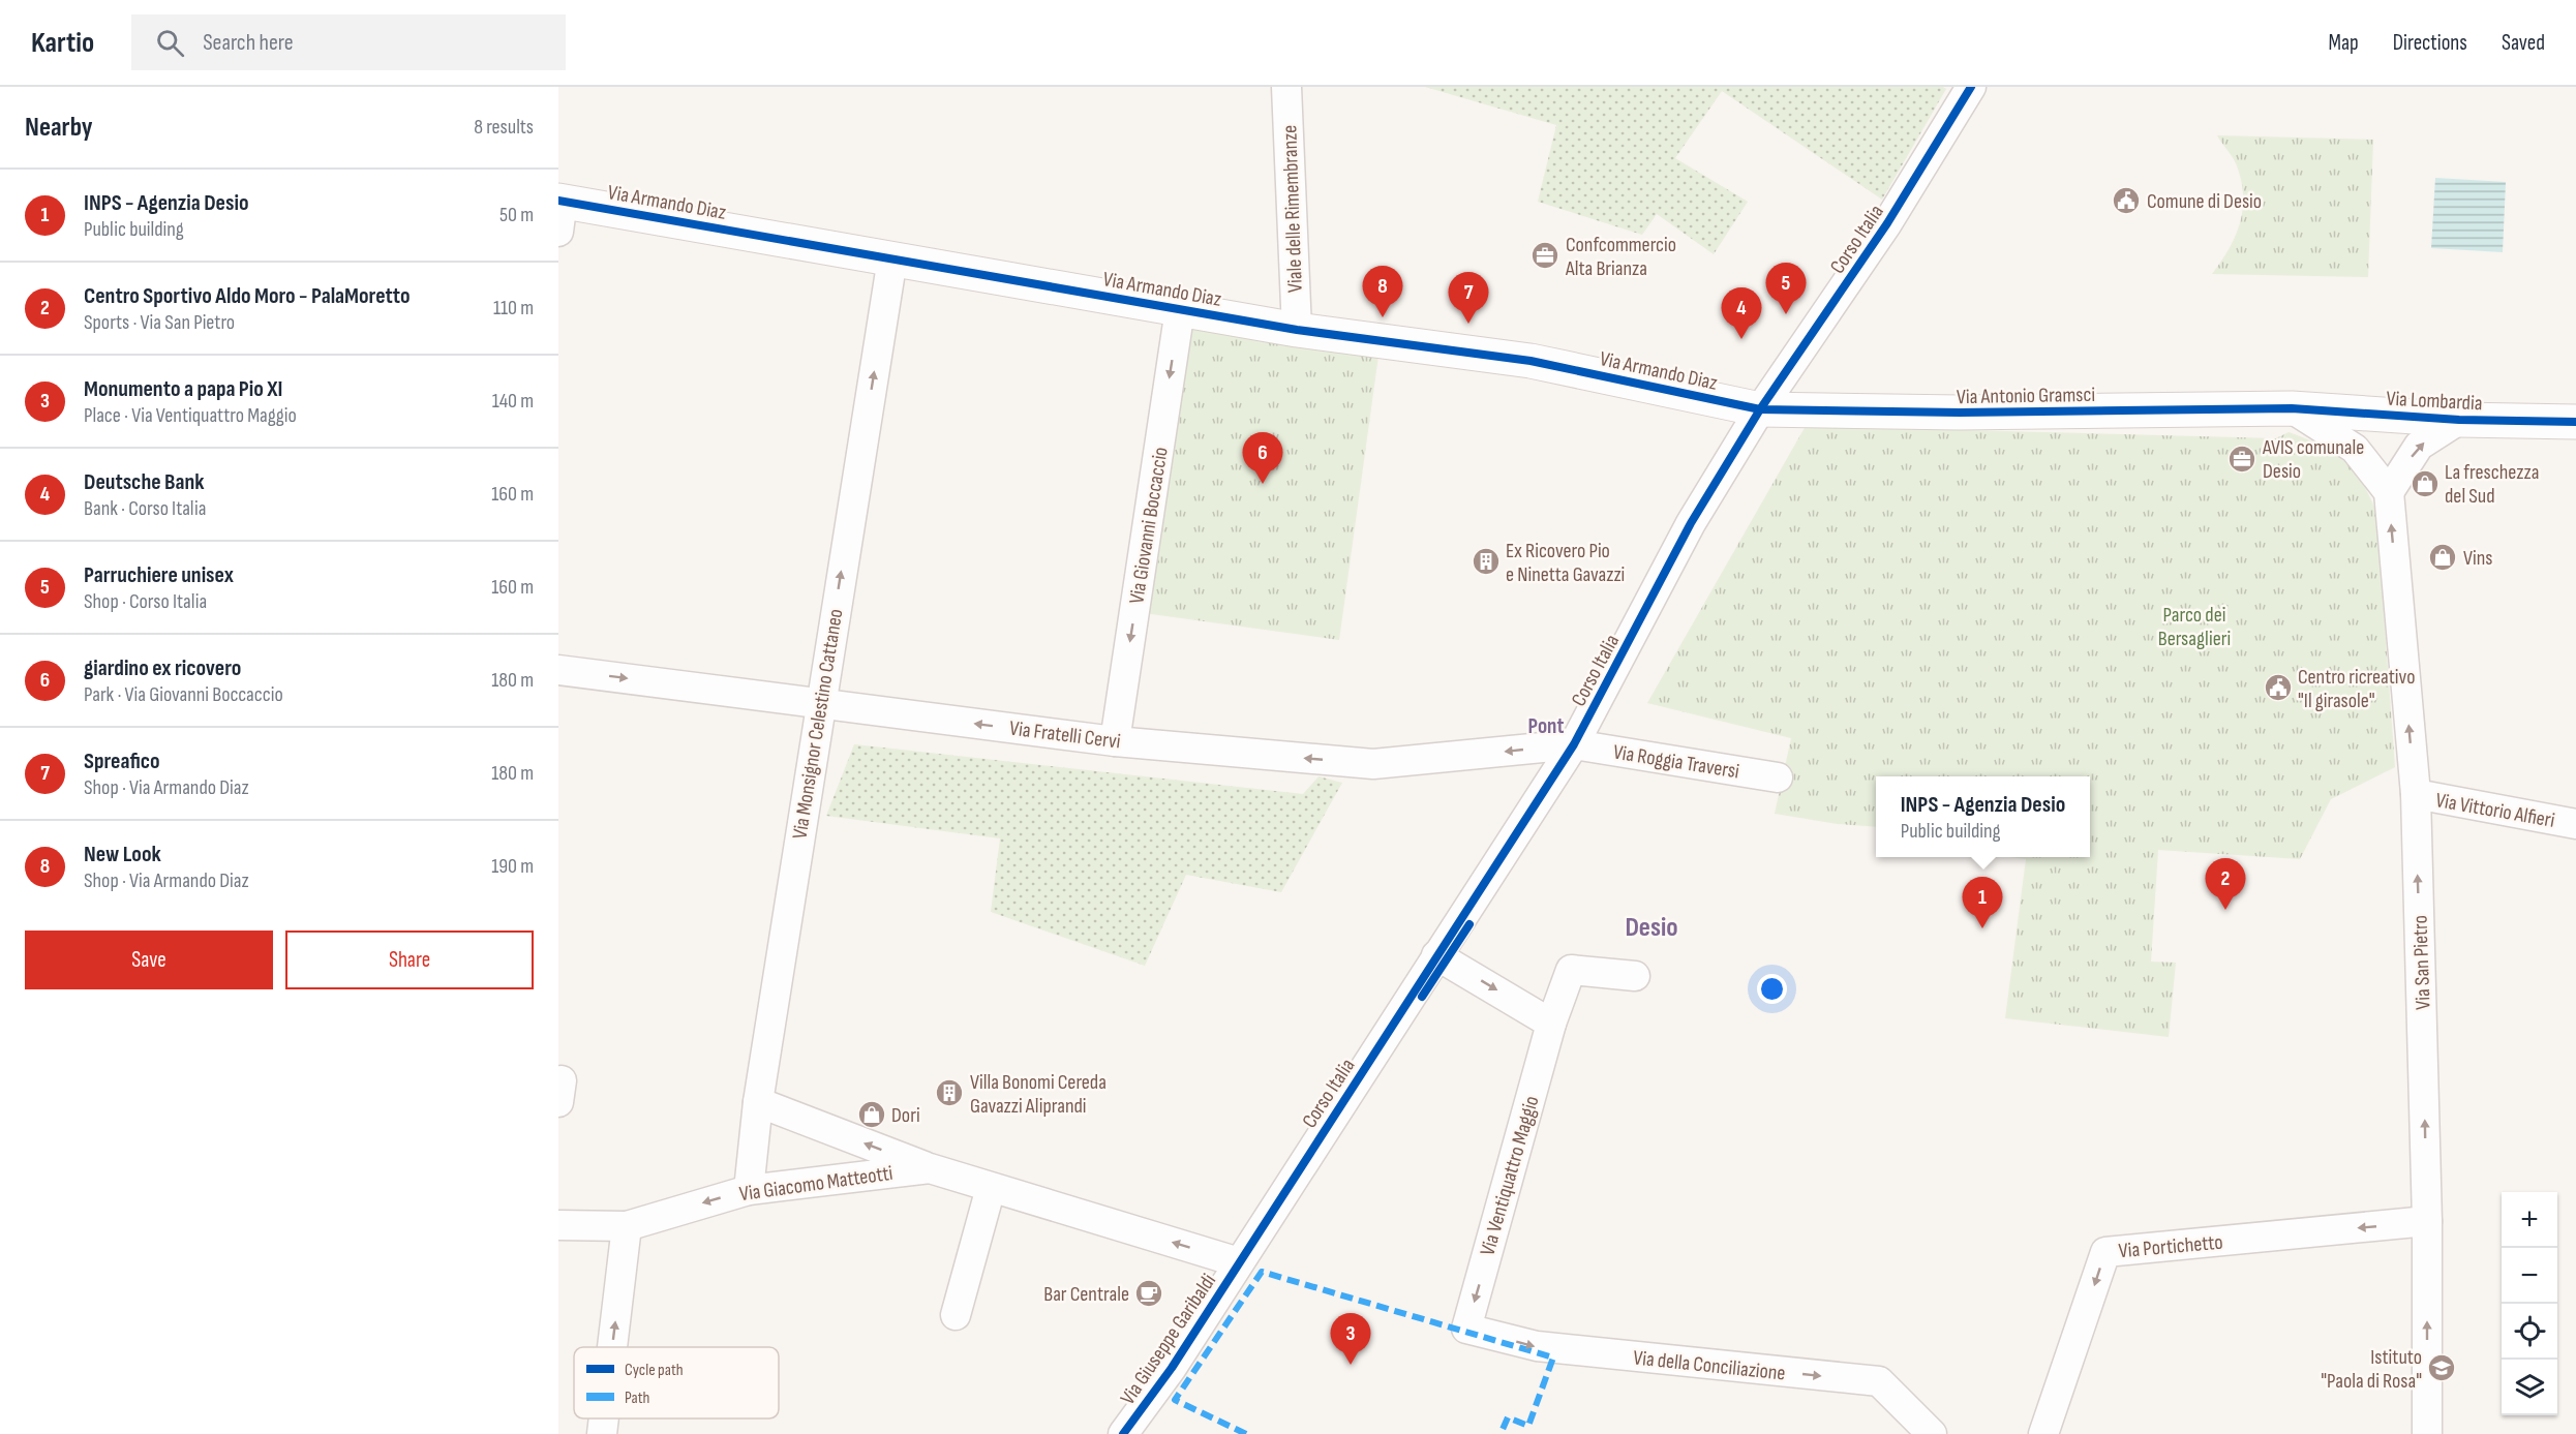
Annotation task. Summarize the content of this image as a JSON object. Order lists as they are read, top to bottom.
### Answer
{
  "streets": {
    "street": [
      "Via Armando Diaz",
      "Viale delle Rimembranze",
      "Corso Italia",
      "Via Antonio Gramsci",
      "Via Lombardia",
      "Via Giovanni Boccaccio",
      "Via Monsignor Celestino Cattaneo",
      "Via Fratelli Cervi",
      "Via Roggia Traversi",
      "Via Vittorio Alfieri",
      "Via San Pietro",
      "Via Ventiquattro Maggio",
      "Via Giacomo Matteotti",
      "Via Portichetto",
      "Via Giuseppe Garibaldi",
      "Via della Conciliazione"
    ]
  },
  "crossings": [
    ["Via Armando Diaz", "Viale delle Rimembranze"],
    ["Via Armando Diaz", "Corso Italia"],
    ["Via Armando Diaz", "Via Antonio Gramsci"],
    ["Via Armando Diaz", "Via Giovanni Boccaccio"],
    ["Via Armando Diaz", "Via Monsignor Celestino Cattaneo"],
    ["Corso Italia", "Via Antonio Gramsci"],
    ["Corso Italia", "Via Fratelli Cervi"],
    ["Corso Italia", "Via Roggia Traversi"],
    ["Corso Italia", "Via Giacomo Matteotti"],
    ["Corso Italia", "Via Giuseppe Garibaldi"],
    ["Via Antonio Gramsci", "Via Lombardia"],
    ["Via Giovanni Boccaccio", "Via Fratelli Cervi"],
    ["Via Monsignor Celestino Cattaneo", "Via Fratelli Cervi"],
    ["Via Monsignor Celestino Cattaneo", "Via Giacomo Matteotti"],
    ["Via Fratelli Cervi", "Via Roggia Traversi"],
    ["Via Vittorio Alfieri", "Via San Pietro"],
    ["Via San Pietro", "Via Portichetto"],
    ["Via Ventiquattro Maggio", "Via della Conciliazione"],
    ["Via Giacomo Matteotti", "Via Giuseppe Garibaldi"]
  ],
  "one_way": [
    "Via Giovanni Boccaccio",
    "Via Monsignor Celestino Cattaneo",
    "Via San Pietro",
    "Via Ventiquattro Maggio",
    "Via Portichetto",
    "Via della Conciliazione"
  ],
  "districts": ["Pont", "Desio"],
  "parks": ["Parco dei Bersaglieri"],
  "places": {
    "public building": ["Comune di Desio", "Centro ricreativo \"Il girasole\""],
    "office": ["Confcommercio Alta Brianza", "AVIS comunale Desio"],
    "shop": ["La freschezza del Sud", "Vins", "Dori"],
    "building": ["Ex Ricovero Pio e Ninetta Gavazzi", "Villa Bonomi Cereda Gavazzi Aliprandi"],
    "cafe": ["Bar Centrale"],
    "school or university": ["Istituto \"Paola di Rosa\""]
  },
  "legend": ["Cycle path", "Path"],
  "page": {
    "header": "Kartio",
    "search": "Search here",
    "nav": ["Map", "Directions", "Saved"],
    "heading": ["Nearby", "8 results"],
    "list": [
      {
        "mark": "1",
        "name": "INPS - Agenzia Desio",
        "note": "Public building",
        "value": "50 m"
      },
      {
        "mark": "2",
        "name": "Centro Sportivo Aldo Moro - PalaMoretto",
        "note": "Sports · Via San Pietro",
        "value": "110 m"
      },
      {
        "mark": "3",
        "name": "Monumento a papa Pio XI",
        "note": "Place · Via Ventiquattro Maggio",
        "value": "140 m"
      },
      {
        "mark": "4",
        "name": "Deutsche Bank",
        "note": "Bank · Corso Italia",
        "value": "160 m"
      },
      {
        "mark": "5",
        "name": "Parruchiere unisex",
        "note": "Shop · Corso Italia",
        "value": "160 m"
      },
      {
        "mark": "6",
        "name": "giardino ex ricovero",
        "note": "Park · Via Giovanni Boccaccio",
        "value": "180 m"
      },
      {
        "mark": "7",
        "name": "Spreafico",
        "note": "Shop · Via Armando Diaz",
        "value": "180 m"
      },
      {
        "mark": "8",
        "name": "New Look",
        "note": "Shop · Via Armando Diaz",
        "value": "190 m"
      }
    ],
    "pins": [
      "5",
      "8",
      "7",
      "4",
      "6",
      "2",
      "1",
      "3"
    ],
    "popup": ["INPS - Agenzia Desio", "Public building"],
    "buttons": ["Save", "Share"],
    "map_buttons": ["+", "−"]
  }
}
